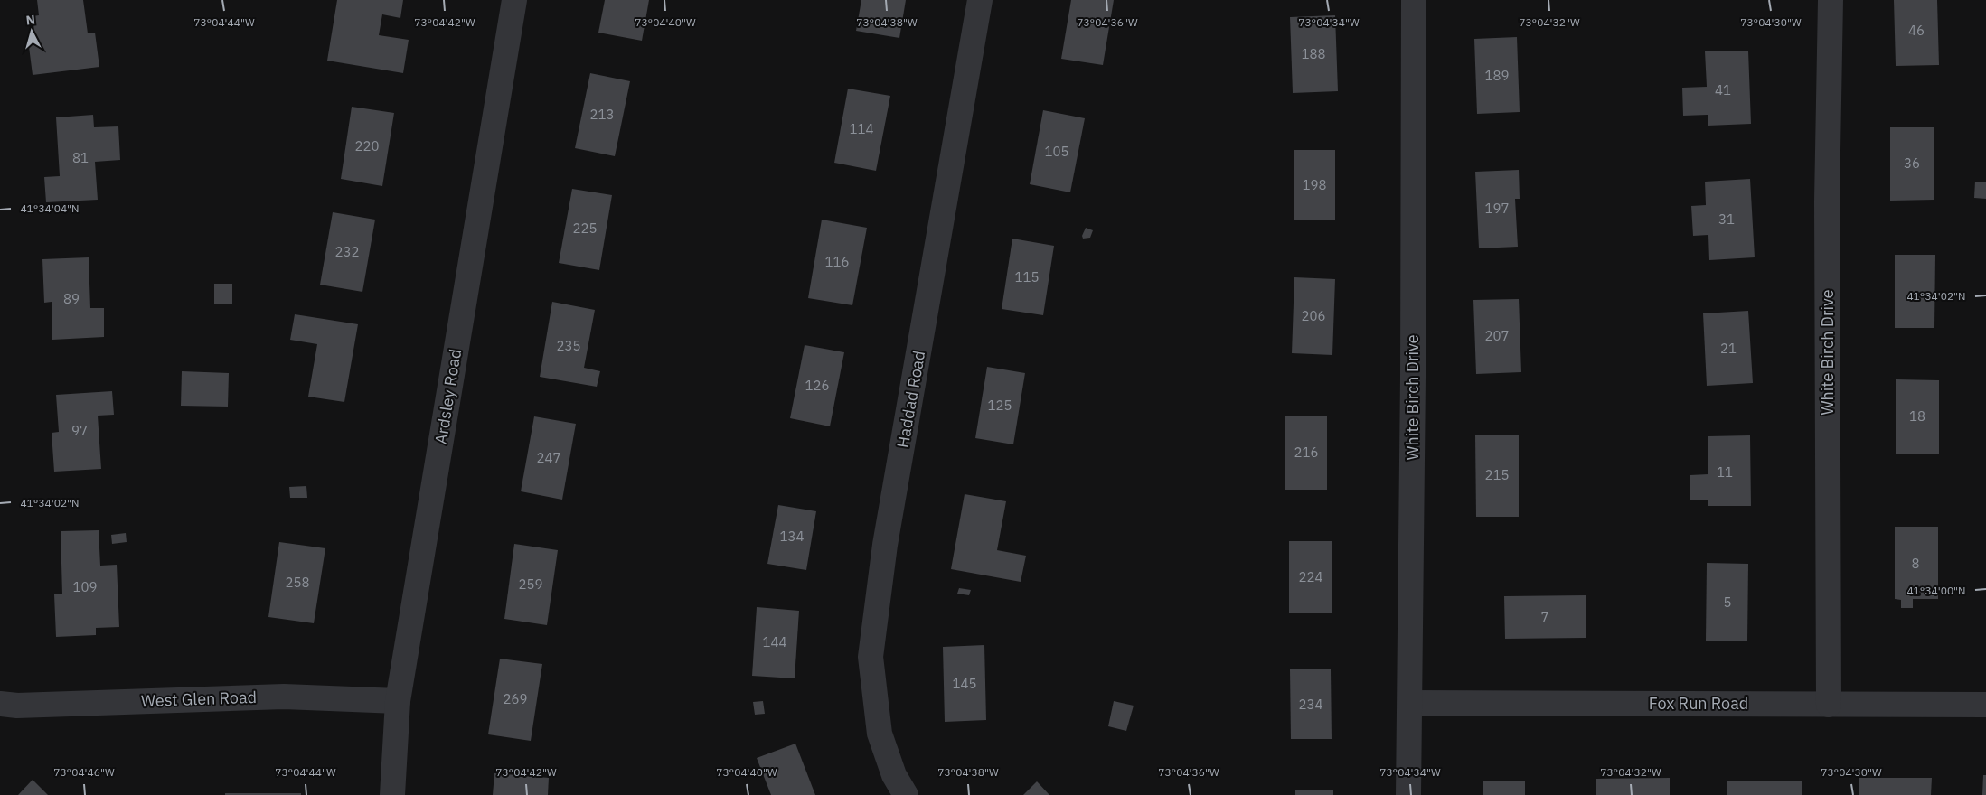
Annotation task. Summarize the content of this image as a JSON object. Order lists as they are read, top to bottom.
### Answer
{
  "streets": {
    "street": [
      "White Birch Drive",
      "Ardsley Road",
      "Haddad Road",
      "West Glen Road",
      "Fox Run Road"
    ]
  },
  "crossings": [
    ["White Birch Drive", "Fox Run Road"],
    ["Ardsley Road", "West Glen Road"]
  ],
  "house_numbers": [
    "46",
    "188",
    "189",
    "41",
    "213",
    "114",
    "220",
    "105",
    "81",
    "36",
    "198",
    "197",
    "31",
    "225",
    "232",
    "116",
    "115",
    "89",
    "206",
    "207",
    "235",
    "21",
    "126",
    "125",
    "18",
    "97",
    "216",
    "247",
    "11",
    "215",
    "134",
    "8",
    "224",
    "258",
    "259",
    "109",
    "5",
    "7",
    "144",
    "145",
    "269",
    "234"
  ],
  "north": "top",
  "coordinates": [
    "73°04'44\"W",
    "73°04'42\"W",
    "73°04'40\"W",
    "73°04'38\"W",
    "73°04'36\"W",
    "73°04'34\"W",
    "73°04'32\"W",
    "73°04'30\"W",
    "41°34'04\"N",
    "41°34'02\"N",
    "41°34'00\"N",
    "73°04'46\"W"
  ]
}
